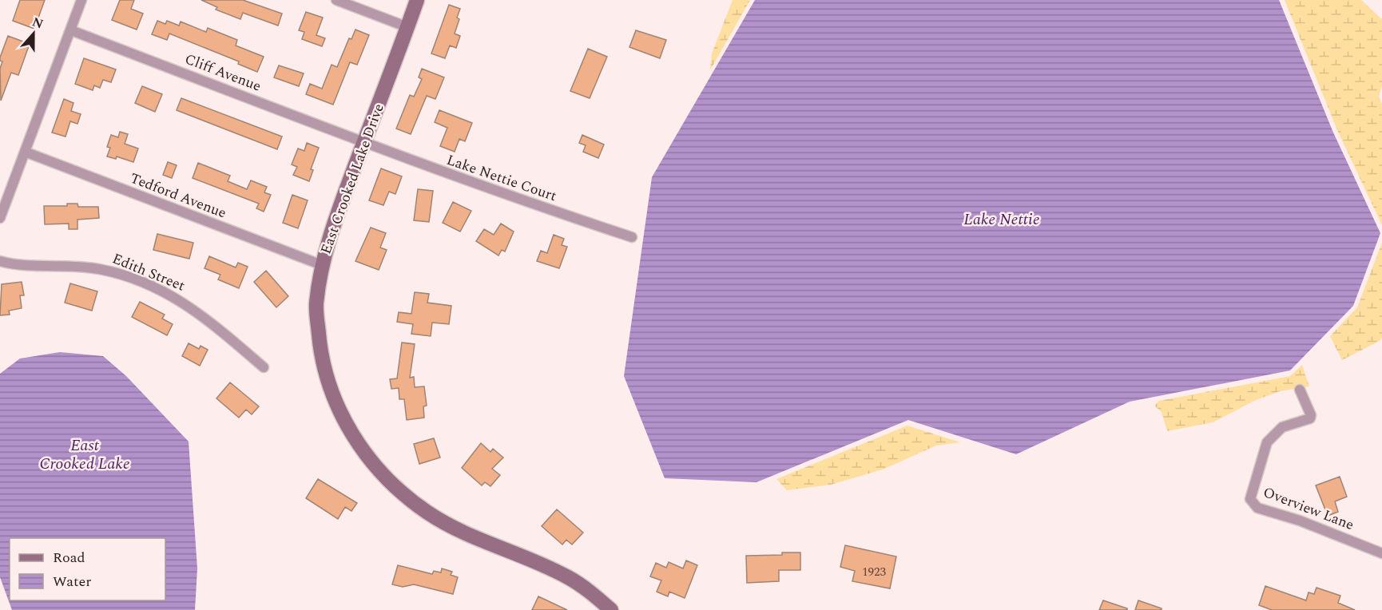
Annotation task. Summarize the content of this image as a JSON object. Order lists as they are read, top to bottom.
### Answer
{
  "streets": {
    "street": [
      "Cliff Avenue",
      "Lake Nettie Court",
      "East Crooked Lake Drive",
      "Tedford Avenue",
      "Edith Street",
      "Overview Lane"
    ]
  },
  "crossings": [
    ["Cliff Avenue", "Lake Nettie Court"],
    ["Cliff Avenue", "East Crooked Lake Drive"],
    ["Lake Nettie Court", "East Crooked Lake Drive"],
    ["East Crooked Lake Drive", "Tedford Avenue"]
  ],
  "water": ["Lake Nettie", "East Crooked Lake"],
  "house_numbers": ["1923"],
  "legend": ["Road", "Water"],
  "north": "top"
}
